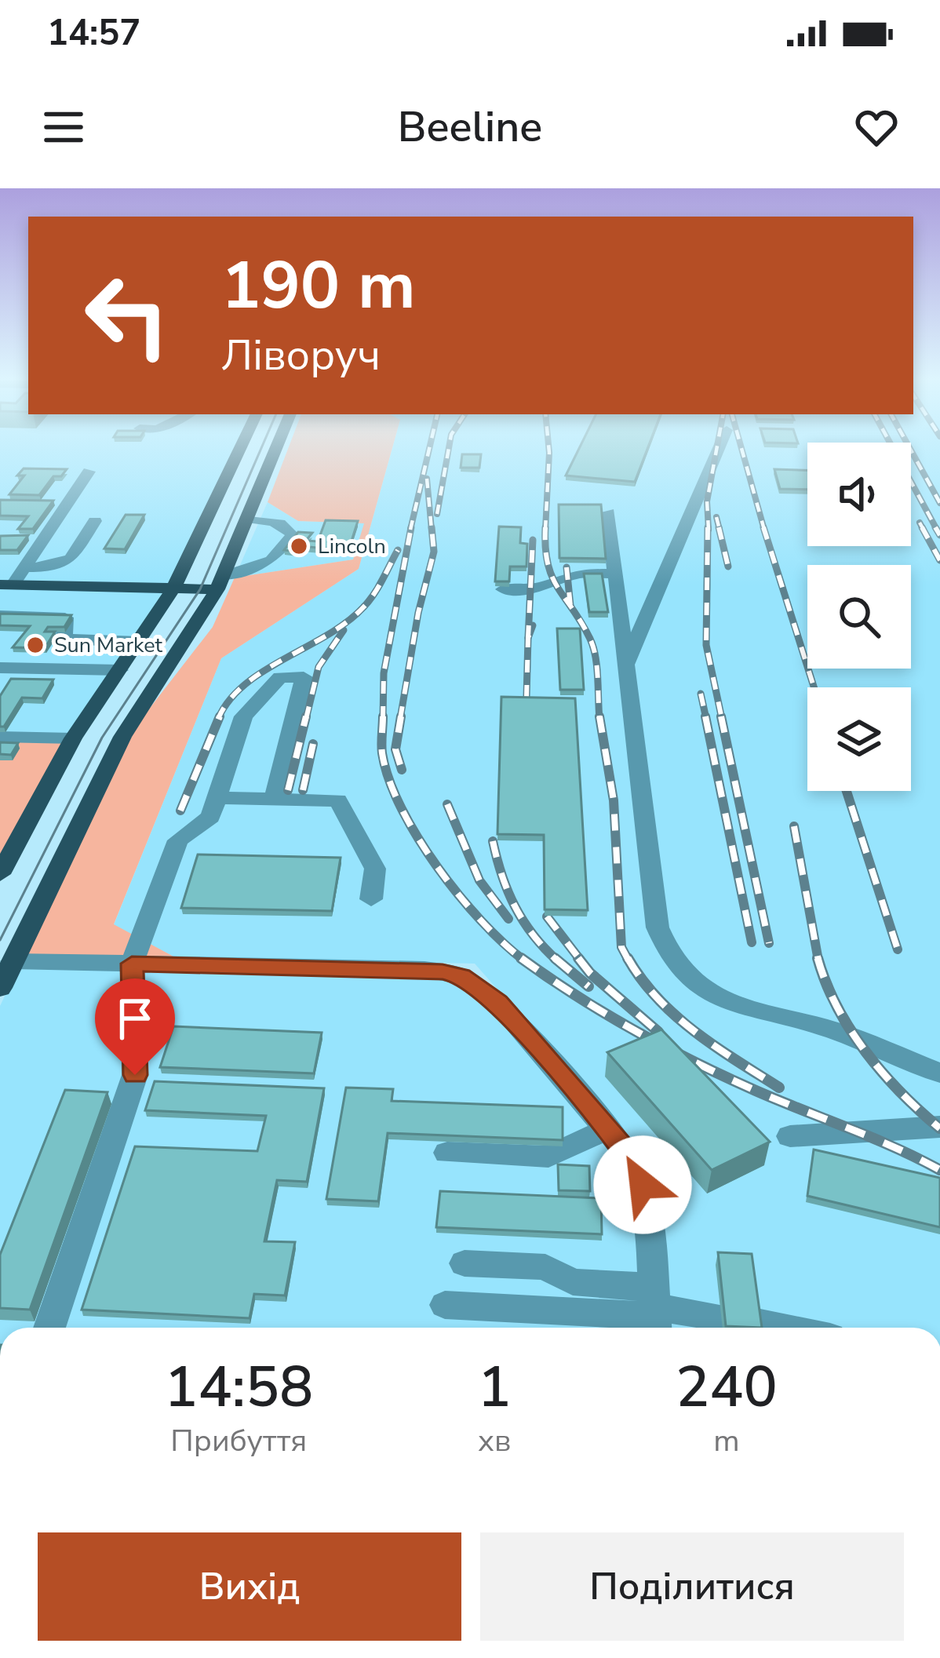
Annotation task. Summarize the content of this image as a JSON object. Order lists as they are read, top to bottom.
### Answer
{
  "places": ["Lincoln", "Sun Market"],
  "page": {
    "status": "14:57",
    "header": "Beeline",
    "turn": ["190 m", "Ліворуч"],
    "eta": [
      "14:58",
      "Прибуття",
      "1",
      "хв",
      "240",
      "m"
    ],
    "buttons": ["Вихід", "Поділитися"]
  }
}
